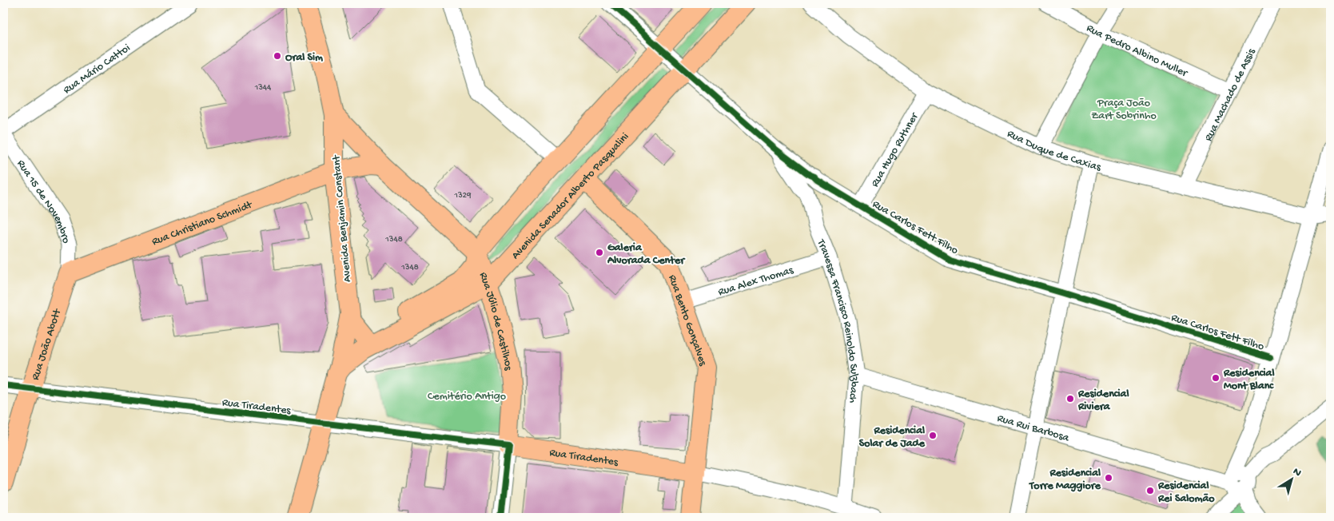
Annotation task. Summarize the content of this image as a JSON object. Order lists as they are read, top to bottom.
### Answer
{
  "streets": {
    "main road": [
      "Avenida Senador Alberto Pasqualini",
      "Avenida Benjamin Constant",
      "Rua Christiano Schmidt",
      "Rua Bento Gonçalves",
      "Rua Júlio de Castilhos",
      "Rua João Abott",
      "Rua Tiradentes"
    ],
    "street": [
      "Rua Pedro Albino Muller",
      "Rua Mário Cattoi",
      "Rua Machado de Assis",
      "Rua Hugo Ruthner",
      "Rua Duque de Caxias",
      "Rua 15 de Novembro",
      "Rua Carlos Fett Filho",
      "Rua Alex Thomas",
      "Travessa Francisco Reinoldo Sulzbach",
      "Rua Rui Barbosa"
    ]
  },
  "crossings": [
    ["Rua Pedro Albino Muller", "Rua Machado de Assis"],
    ["Rua Mário Cattoi", "Rua 15 de Novembro"],
    ["Rua Machado de Assis", "Rua Duque de Caxias"],
    ["Rua Hugo Ruthner", "Rua Duque de Caxias"],
    ["Rua Hugo Ruthner", "Rua Carlos Fett Filho"],
    ["Avenida Senador Alberto Pasqualini", "Avenida Benjamin Constant"],
    ["Avenida Senador Alberto Pasqualini", "Rua Bento Gonçalves"],
    ["Avenida Senador Alberto Pasqualini", "Rua Júlio de Castilhos"],
    ["Avenida Senador Alberto Pasqualini", "Travessa Francisco Reinoldo Sulzbach"],
    ["Rua 15 de Novembro", "Rua Christiano Schmidt"],
    ["Rua 15 de Novembro", "Rua João Abott"],
    ["Avenida Benjamin Constant", "Rua Christiano Schmidt"],
    ["Avenida Benjamin Constant", "Rua Júlio de Castilhos"],
    ["Avenida Benjamin Constant", "Rua Tiradentes"],
    ["Rua Christiano Schmidt", "Rua João Abott"],
    ["Rua Carlos Fett Filho", "Travessa Francisco Reinoldo Sulzbach"],
    ["Rua Alex Thomas", "Rua Bento Gonçalves"],
    ["Rua Alex Thomas", "Travessa Francisco Reinoldo Sulzbach"],
    ["Rua Bento Gonçalves", "Rua Tiradentes"],
    ["Rua Júlio de Castilhos", "Rua Tiradentes"],
    ["Travessa Francisco Reinoldo Sulzbach", "Rua Tiradentes"],
    ["Travessa Francisco Reinoldo Sulzbach", "Rua Rui Barbosa"],
    ["Rua João Abott", "Rua Tiradentes"]
  ],
  "parks": ["Praça João Zart Sobrinho", "Cemitério Antigo"],
  "places": [
    "Oral Sim",
    "Galeria Alvorada Center",
    "Residencial Mont Blanc",
    "Residencial Riviera",
    "Residencial Solar de Jade",
    "Residencial Torre Maggiore",
    "Residencial Rei Salomão"
  ],
  "house_numbers": [
    "1344",
    "1329",
    "1348",
    "1348"
  ],
  "north": "top right"
}
